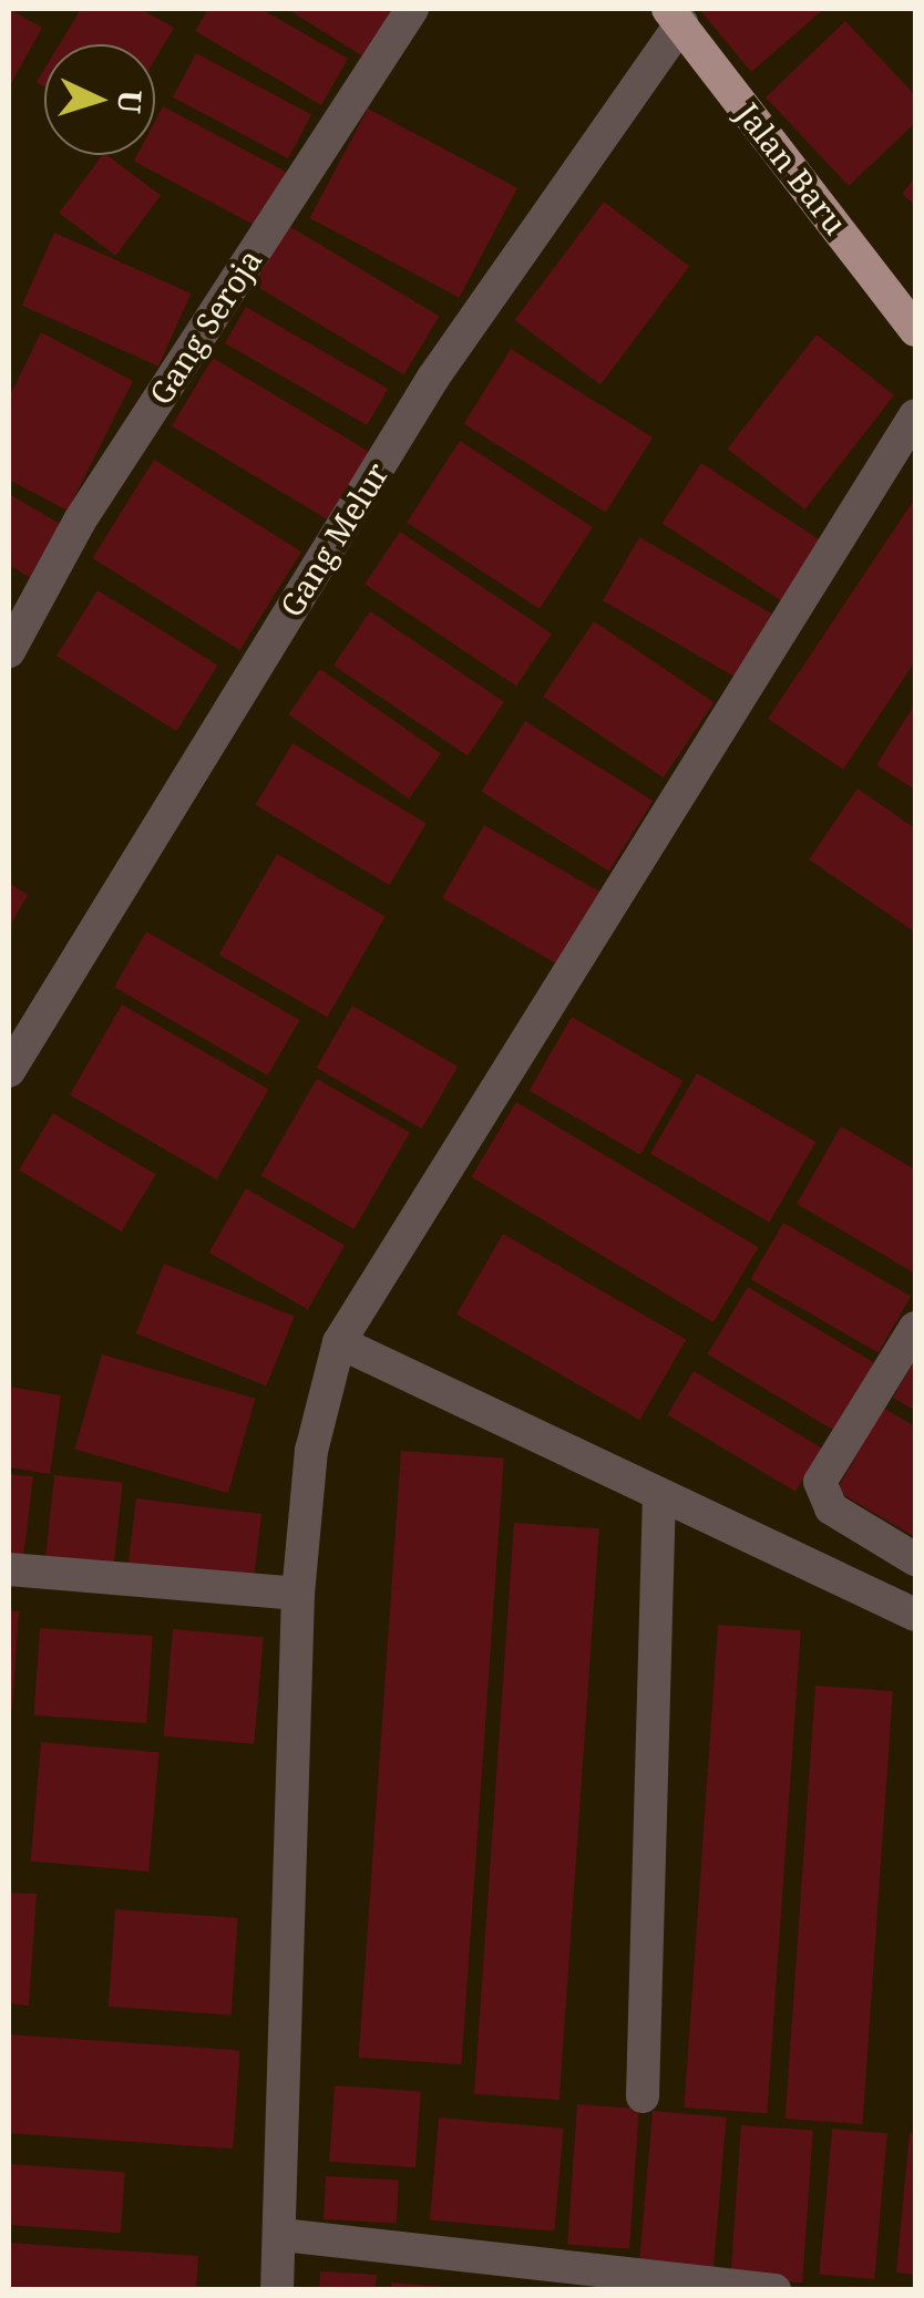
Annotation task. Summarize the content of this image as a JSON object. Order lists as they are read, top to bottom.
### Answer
{
  "streets": {
    "main road": ["Jalan Baru"],
    "street": ["Gang Seroja", "Gang Melur"]
  },
  "crossings": [
    ["Jalan Baru", "Gang Melur"]
  ],
  "north": "right"
}
